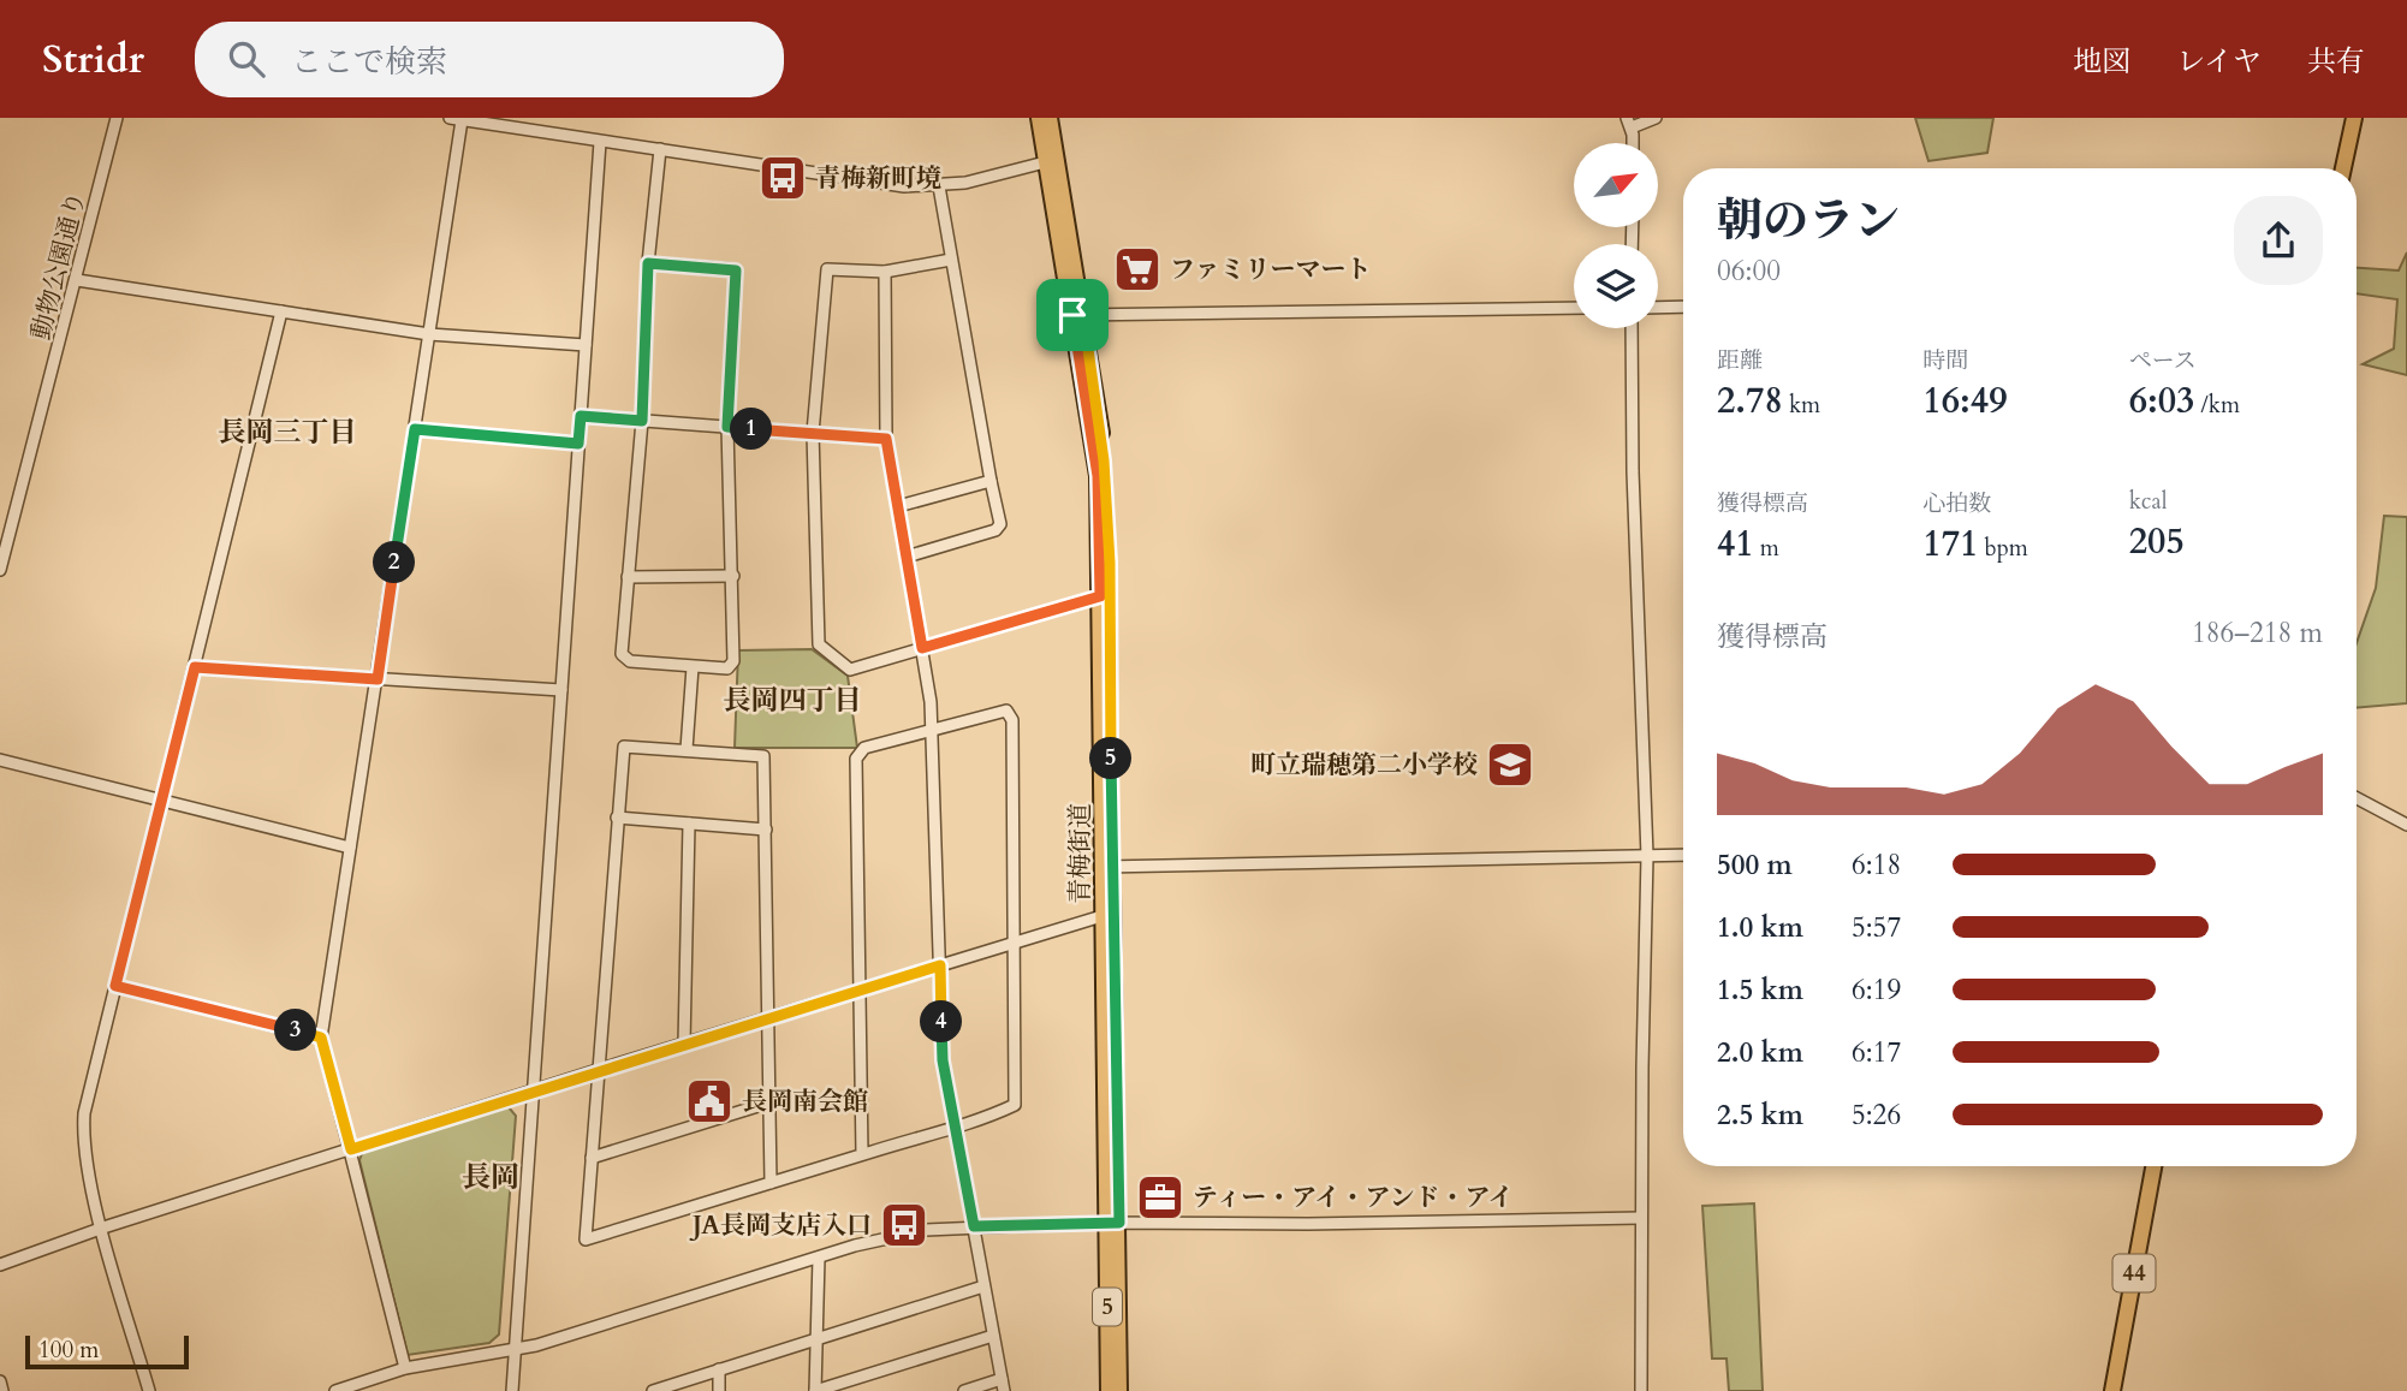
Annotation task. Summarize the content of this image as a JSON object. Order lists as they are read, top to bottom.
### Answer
{
  "streets": {
    "main road": ["青梅街道", "44", "5"],
    "street": ["動物公園通り"]
  },
  "districts": ["長岡三丁目", "長岡四丁目", "長岡"],
  "places": {
    "bus stop": ["青梅新町境", "JA長岡支店入口"],
    "supermarket": ["ファミリーマート"],
    "school or university": ["町立瑞穂第二小学校"],
    "public building": ["長岡南会館"],
    "office": ["ティー・アイ・アンド・アイ"]
  },
  "scale_bar": "100 m",
  "north": "top right",
  "page": {
    "header": "Stridr",
    "search": "ここで検索",
    "nav": ["地図", "レイヤ", "共有"],
    "heading": ["朝のラン", "06:00"],
    "stats": [
      ["距離", "2.78 km"],
      ["時間", "16:49"],
      ["ペース", "6:03 /km"],
      ["獲得標高", "41 m"],
      ["心拍数", "171 bpm"],
      ["kcal", "205"]
    ],
    "pins": [
      "1",
      "2",
      "5",
      "4",
      "3"
    ],
    "chart": ["獲得標高", "186–218 m"],
    "list": [
      {
        "name": "500 m",
        "note": "6:18"
      },
      {
        "name": "1.0 km",
        "note": "5:57"
      },
      {
        "name": "1.5 km",
        "note": "6:19"
      },
      {
        "name": "2.0 km",
        "note": "6:17"
      },
      {
        "name": "2.5 km",
        "note": "5:26"
      }
    ],
    "scale": "100 m"
  }
}
